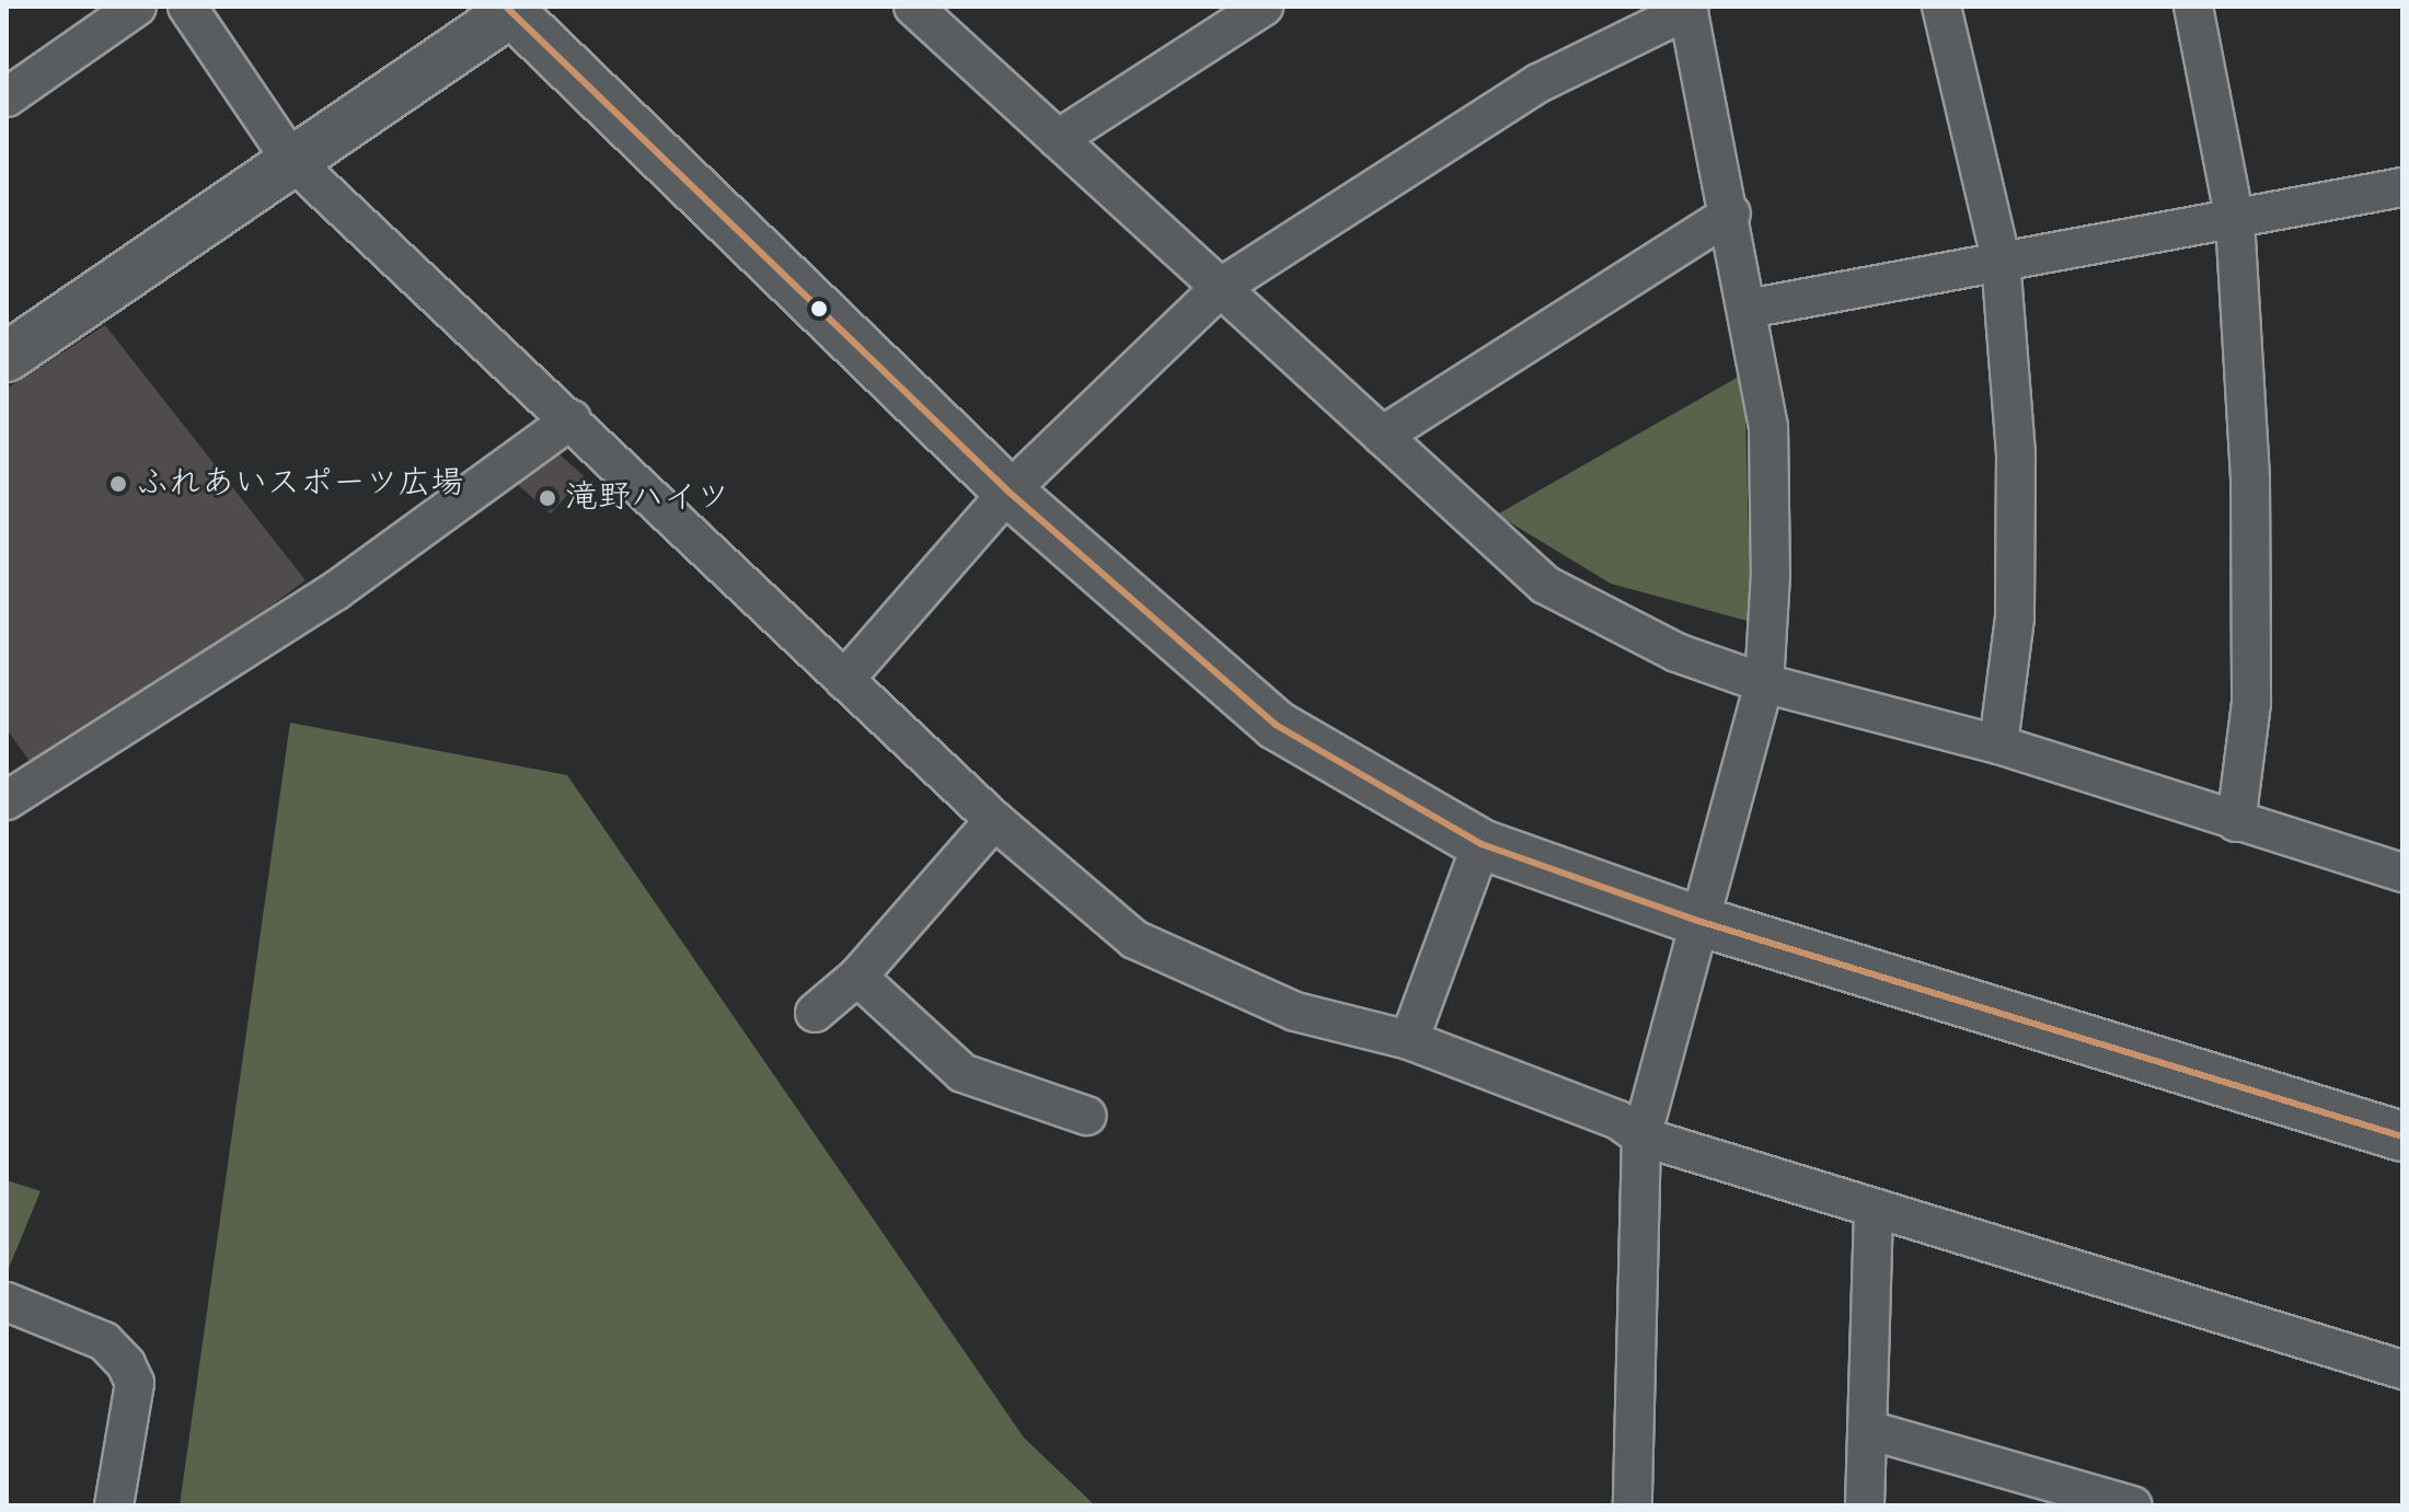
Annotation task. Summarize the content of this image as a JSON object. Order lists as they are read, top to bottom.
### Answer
{
  "places": ["ふれあいスポーツ広場", "滝野ハイツ"]
}
